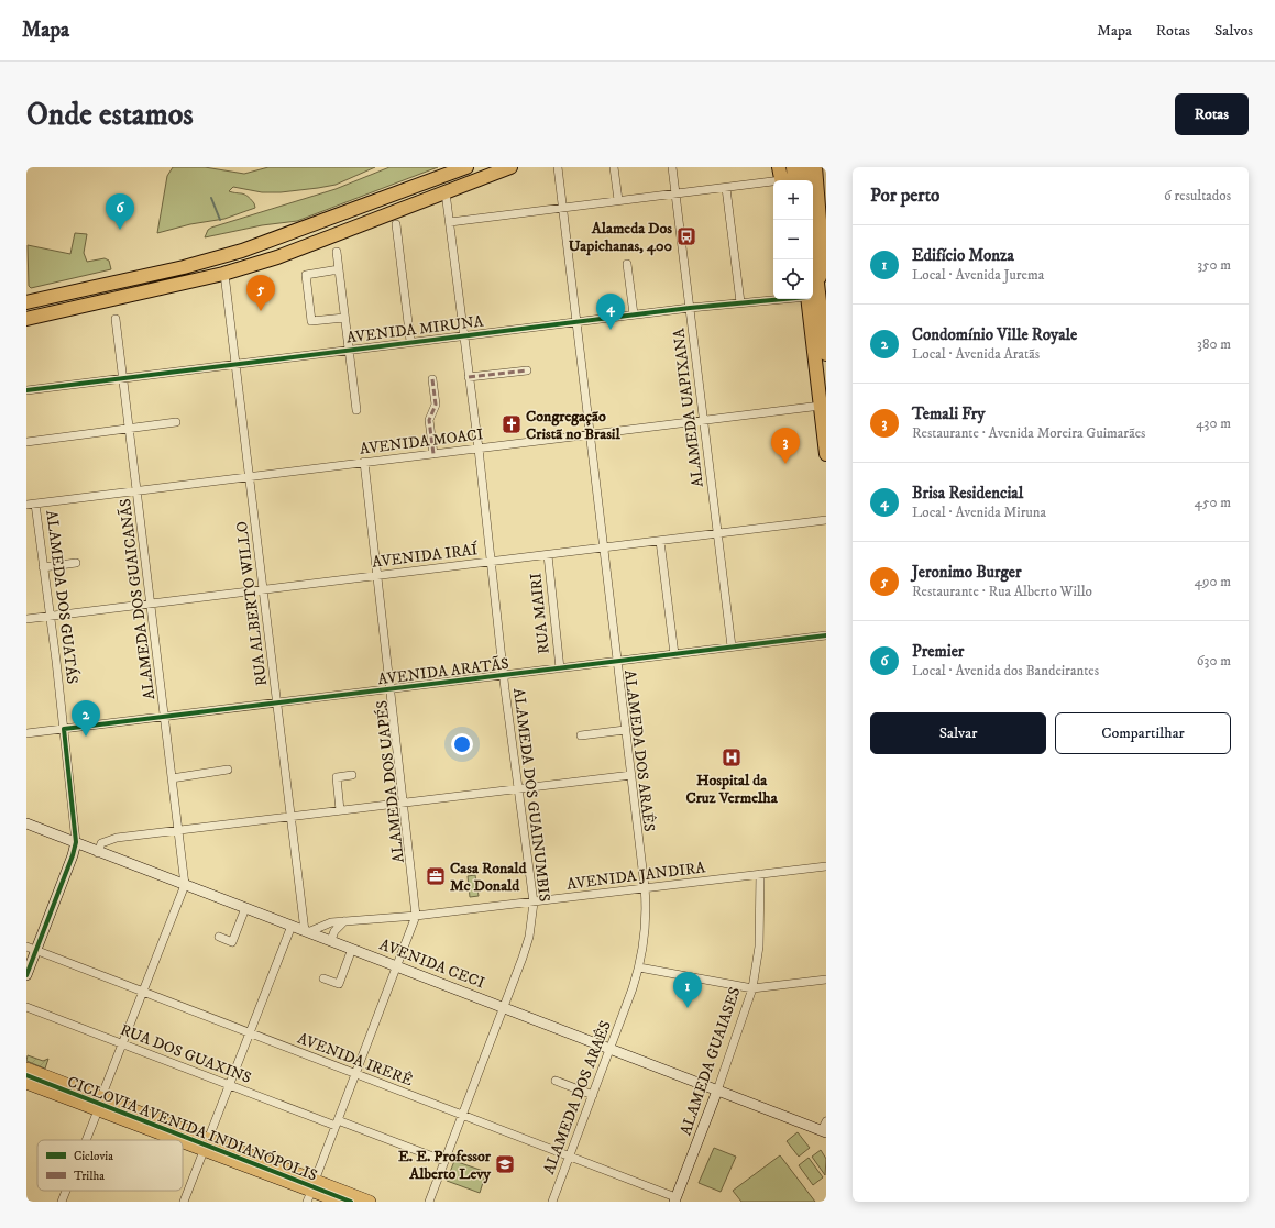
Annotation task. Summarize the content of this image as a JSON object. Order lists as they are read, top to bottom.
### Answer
{
  "streets": {
    "street": [
      "AVENIDA MIRUNA",
      "ALAMEDA UAPIXANA",
      "AVENIDA MOACI",
      "AVENIDA IRAÍ",
      "ALAMEDA DOS GUATÁS",
      "ALAMEDA DOS GUAICANÃS",
      "RUA ALBERTO WILLO",
      "RUA MAIRI",
      "AVENIDA ARATÃS",
      "ALAMEDA DOS ARAÊS",
      "ALAMEDA DOS UAPÉS",
      "ALAMEDA DOS GUAINUMBIS",
      "AVENIDA JANDIRA",
      "AVENIDA CECI",
      "RUA DOS GUAXINS",
      "AVENIDA IRERÊ",
      "ALAMEDA GUAIASES"
    ],
    "cycle path": ["CICLOVIA AVENIDA INDIANÓPOLIS"]
  },
  "crossings": [
    ["AVENIDA MIRUNA", "ALAMEDA UAPIXANA"],
    ["AVENIDA MIRUNA", "ALAMEDA DOS GUAICANÃS"],
    ["AVENIDA MIRUNA", "RUA ALBERTO WILLO"],
    ["AVENIDA MIRUNA", "ALAMEDA DOS ARAÊS"],
    ["AVENIDA MIRUNA", "ALAMEDA DOS GUAINUMBIS"],
    ["ALAMEDA UAPIXANA", "AVENIDA MOACI"],
    ["ALAMEDA UAPIXANA", "AVENIDA IRAÍ"],
    ["ALAMEDA UAPIXANA", "AVENIDA ARATÃS"],
    ["AVENIDA MOACI", "ALAMEDA DOS GUATÁS"],
    ["AVENIDA MOACI", "ALAMEDA DOS GUAICANÃS"],
    ["AVENIDA MOACI", "RUA ALBERTO WILLO"],
    ["AVENIDA MOACI", "ALAMEDA DOS ARAÊS"],
    ["AVENIDA MOACI", "ALAMEDA DOS UAPÉS"],
    ["AVENIDA MOACI", "ALAMEDA DOS GUAINUMBIS"],
    ["AVENIDA IRAÍ", "ALAMEDA DOS GUATÁS"],
    ["AVENIDA IRAÍ", "ALAMEDA DOS GUAICANÃS"],
    ["AVENIDA IRAÍ", "RUA ALBERTO WILLO"],
    ["AVENIDA IRAÍ", "RUA MAIRI"],
    ["AVENIDA IRAÍ", "ALAMEDA DOS ARAÊS"],
    ["AVENIDA IRAÍ", "ALAMEDA DOS UAPÉS"],
    ["AVENIDA IRAÍ", "ALAMEDA DOS GUAINUMBIS"],
    ["ALAMEDA DOS GUATÁS", "AVENIDA ARATÃS"],
    ["ALAMEDA DOS GUATÁS", "AVENIDA CECI"],
    ["ALAMEDA DOS GUATÁS", "AVENIDA IRERÊ"],
    ["ALAMEDA DOS GUAICANÃS", "AVENIDA ARATÃS"],
    ["ALAMEDA DOS GUAICANÃS", "AVENIDA CECI"],
    ["ALAMEDA DOS GUAICANÃS", "RUA DOS GUAXINS"],
    ["ALAMEDA DOS GUAICANÃS", "AVENIDA IRERÊ"],
    ["RUA ALBERTO WILLO", "AVENIDA ARATÃS"],
    ["RUA ALBERTO WILLO", "AVENIDA JANDIRA"],
    ["RUA ALBERTO WILLO", "AVENIDA CECI"],
    ["RUA MAIRI", "AVENIDA ARATÃS"],
    ["AVENIDA ARATÃS", "ALAMEDA DOS ARAÊS"],
    ["AVENIDA ARATÃS", "ALAMEDA DOS UAPÉS"],
    ["AVENIDA ARATÃS", "ALAMEDA DOS GUAINUMBIS"],
    ["ALAMEDA DOS ARAÊS", "AVENIDA JANDIRA"],
    ["ALAMEDA DOS ARAÊS", "AVENIDA CECI"],
    ["ALAMEDA DOS ARAÊS", "AVENIDA IRERÊ"],
    ["ALAMEDA DOS UAPÉS", "AVENIDA JANDIRA"],
    ["ALAMEDA DOS UAPÉS", "AVENIDA CECI"],
    ["ALAMEDA DOS UAPÉS", "RUA DOS GUAXINS"],
    ["ALAMEDA DOS UAPÉS", "AVENIDA IRERÊ"],
    ["ALAMEDA DOS GUAINUMBIS", "AVENIDA JANDIRA"],
    ["ALAMEDA DOS GUAINUMBIS", "AVENIDA CECI"],
    ["ALAMEDA DOS GUAINUMBIS", "RUA DOS GUAXINS"],
    ["ALAMEDA DOS GUAINUMBIS", "AVENIDA IRERÊ"],
    ["AVENIDA JANDIRA", "AVENIDA CECI"],
    ["AVENIDA JANDIRA", "ALAMEDA GUAIASES"],
    ["AVENIDA CECI", "ALAMEDA GUAIASES"],
    ["AVENIDA IRERÊ", "ALAMEDA GUAIASES"]
  ],
  "places": {
    "bus stop": ["Alameda Dos Uapichanas, 400"],
    "church": ["Congregação Cristã no Brasil"],
    "hospital": ["Hospital da Cruz Vermelha"],
    "office": ["Casa Ronald Mc Donald"],
    "school or university": ["E. E. Professor Alberto Levy"]
  },
  "legend": ["Ciclovia", "Trilha"],
  "page": {
    "header": "Mapa",
    "nav": ["Mapa", "Rotas", "Salvos"],
    "buttons": [
      "Rotas",
      ["Salvar", "Compartilhar"]
    ],
    "title": "Onde estamos",
    "heading": ["Por perto", "6 resultados"],
    "map_buttons": ["+", "−"],
    "pins": [
      "6",
      "5",
      "4",
      "3",
      "2",
      "1"
    ],
    "list": [
      {
        "mark": "1",
        "name": "Edifício Monza",
        "note": "Local · Avenida Jurema",
        "value": "350 m"
      },
      {
        "mark": "2",
        "name": "Condomínio Ville Royale",
        "note": "Local · Avenida Aratãs",
        "value": "380 m"
      },
      {
        "mark": "3",
        "name": "Temali Fry",
        "note": "Restaurante · Avenida Moreira Guimarães",
        "value": "430 m"
      },
      {
        "mark": "4",
        "name": "Brisa Residencial",
        "note": "Local · Avenida Miruna",
        "value": "450 m"
      },
      {
        "mark": "5",
        "name": "Jeronimo Burger",
        "note": "Restaurante · Rua Alberto Willo",
        "value": "490 m"
      },
      {
        "mark": "6",
        "name": "Premier",
        "note": "Local · Avenida dos Bandeirantes",
        "value": "630 m"
      }
    ]
  }
}
